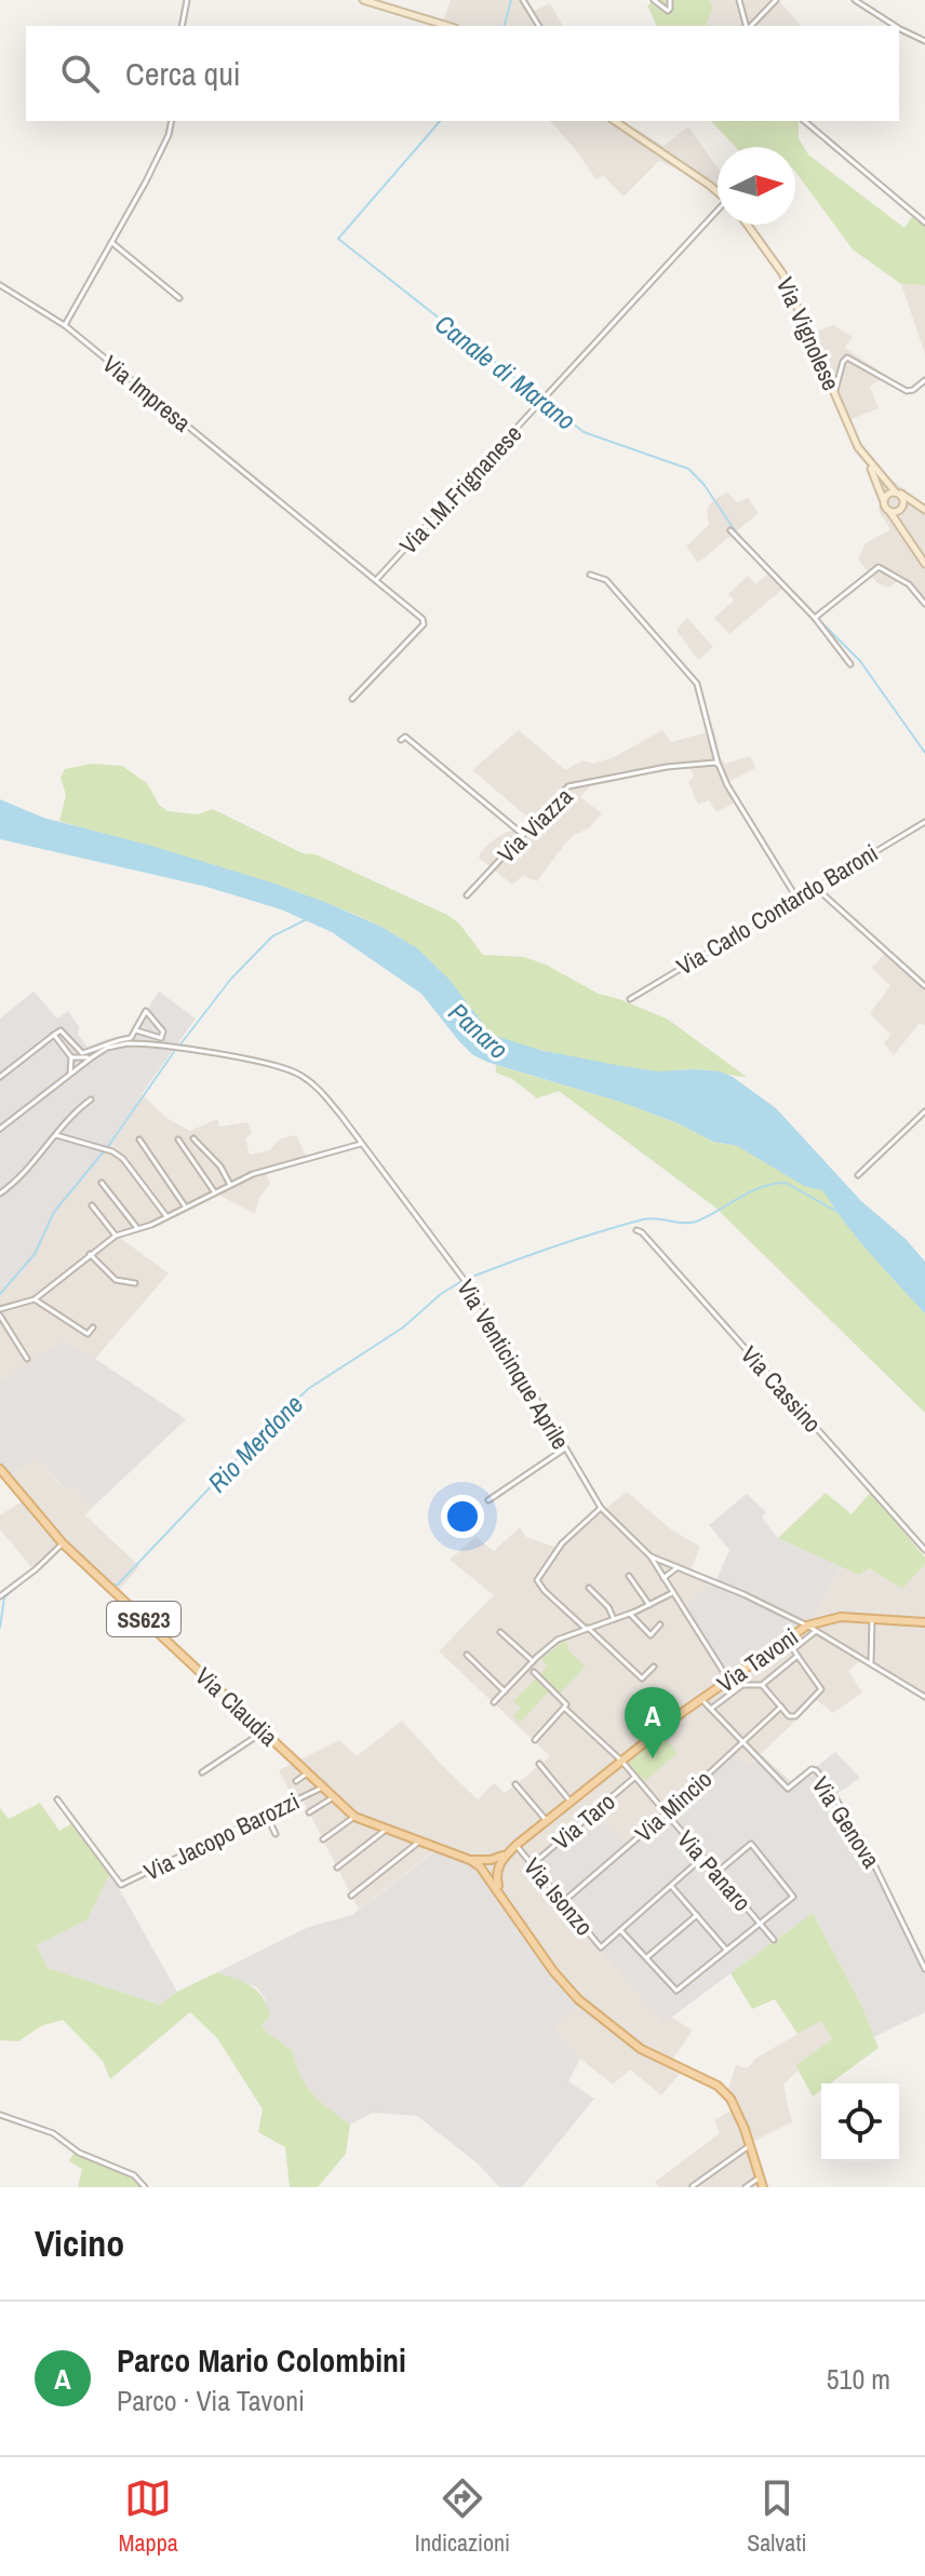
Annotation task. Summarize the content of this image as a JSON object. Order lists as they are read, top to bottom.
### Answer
{
  "streets": {
    "main road": [
      "Via Vignolese",
      "SS623",
      "Via Tavoni",
      "Via Claudia"
    ],
    "street": [
      "Via Impresa",
      "Via I.M.Frignanese",
      "Via Viazza",
      "Via Carlo Contardo Baroni",
      "Via Venticinque Aprile",
      "Via Cassino",
      "Via Mincio",
      "Via Taro",
      "Via Genova",
      "Via Jacopo Barozzi",
      "Via Panaro",
      "Via Isonzo"
    ]
  },
  "crossings": [
    ["Via Impresa", "Via I.M.Frignanese"],
    ["Via Venticinque Aprile", "Via Tavoni"],
    ["Via Tavoni", "Via Claudia"],
    ["Via Tavoni", "Via Genova"],
    ["Via Tavoni", "Via Panaro"],
    ["Via Tavoni", "Via Isonzo"],
    ["Via Claudia", "Via Jacopo Barozzi"],
    ["Via Mincio", "Via Genova"],
    ["Via Mincio", "Via Panaro"],
    ["Via Mincio", "Via Isonzo"],
    ["Via Taro", "Via Panaro"],
    ["Via Taro", "Via Isonzo"]
  ],
  "water": ["Canale di Marano", "Panaro", "Rio Merdone"],
  "north": "right",
  "page": {
    "search": "Cerca qui",
    "pins": "A",
    "heading": "Vicino",
    "list": [
      {
        "mark": "A",
        "name": "Parco Mario Colombini",
        "note": "Parco · Via Tavoni",
        "value": "510 m"
      }
    ],
    "nav": ["Mappa", "Indicazioni", "Salvati"]
  }
}
